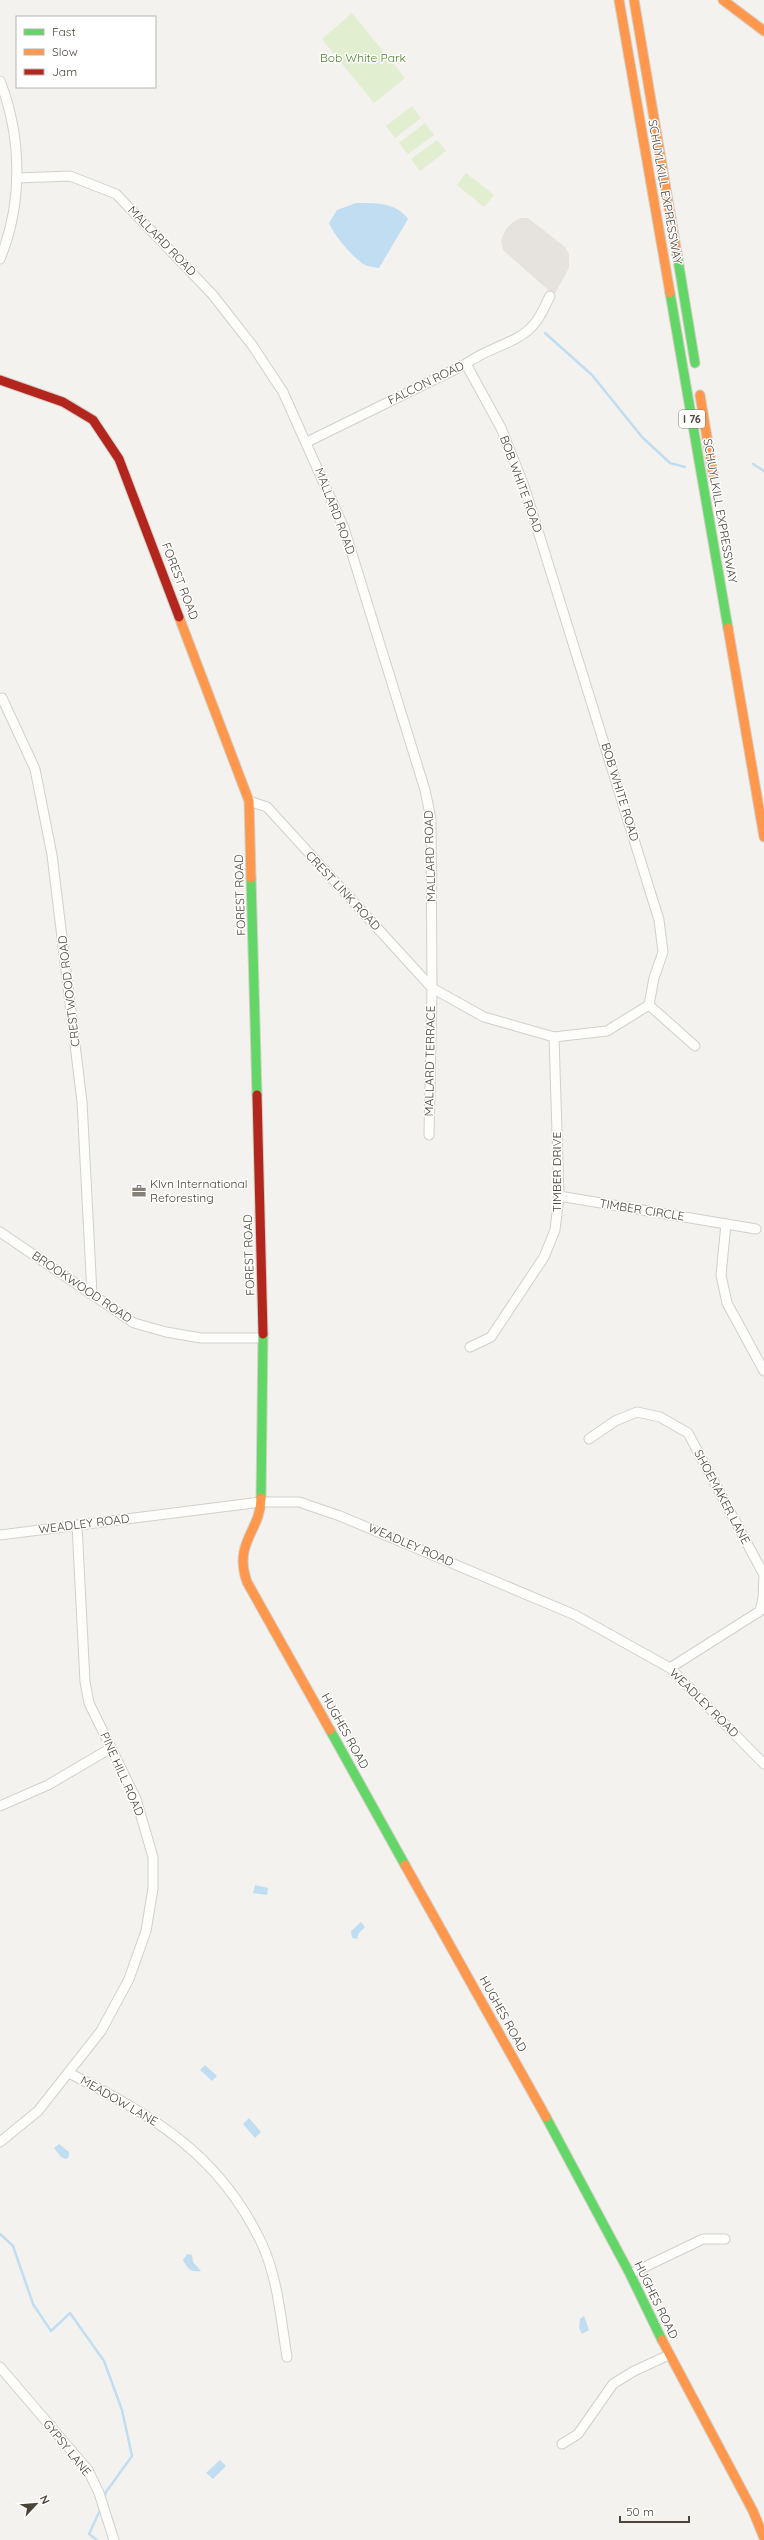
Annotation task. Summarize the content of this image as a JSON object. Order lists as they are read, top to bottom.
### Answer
{
  "streets": {
    "main road": [
      "SCHUYLKILL EXPRESSWAY",
      "I 76",
      "FOREST ROAD",
      "HUGHES ROAD"
    ],
    "street": [
      "MALLARD ROAD",
      "FALCON ROAD",
      "BOB WHITE ROAD",
      "CREST LINK ROAD",
      "CRESTWOOD ROAD",
      "MALLARD TERRACE",
      "TIMBER DRIVE",
      "TIMBER CIRCLE",
      "BROOKWOOD ROAD",
      "SHOEMAKER LANE",
      "WEADLEY ROAD",
      "PINE HILL ROAD",
      "MEADOW LANE",
      "GYPSY LANE"
    ]
  },
  "crossings": [
    ["MALLARD ROAD", "FALCON ROAD"],
    ["MALLARD ROAD", "CREST LINK ROAD"],
    ["MALLARD ROAD", "MALLARD TERRACE"],
    ["FALCON ROAD", "BOB WHITE ROAD"],
    ["FOREST ROAD", "CREST LINK ROAD"],
    ["FOREST ROAD", "BROOKWOOD ROAD"],
    ["FOREST ROAD", "WEADLEY ROAD"],
    ["FOREST ROAD", "HUGHES ROAD"],
    ["CREST LINK ROAD", "MALLARD TERRACE"],
    ["CRESTWOOD ROAD", "BROOKWOOD ROAD"],
    ["TIMBER DRIVE", "TIMBER CIRCLE"],
    ["SHOEMAKER LANE", "WEADLEY ROAD"],
    ["WEADLEY ROAD", "HUGHES ROAD"],
    ["WEADLEY ROAD", "PINE HILL ROAD"],
    ["PINE HILL ROAD", "MEADOW LANE"]
  ],
  "parks": ["Bob White Park"],
  "places": {
    "office": ["Klvn International Reforesting"]
  },
  "legend": ["Fast", "Slow", "Jam"],
  "scale_bar": "50 m",
  "north": "top right"
}
